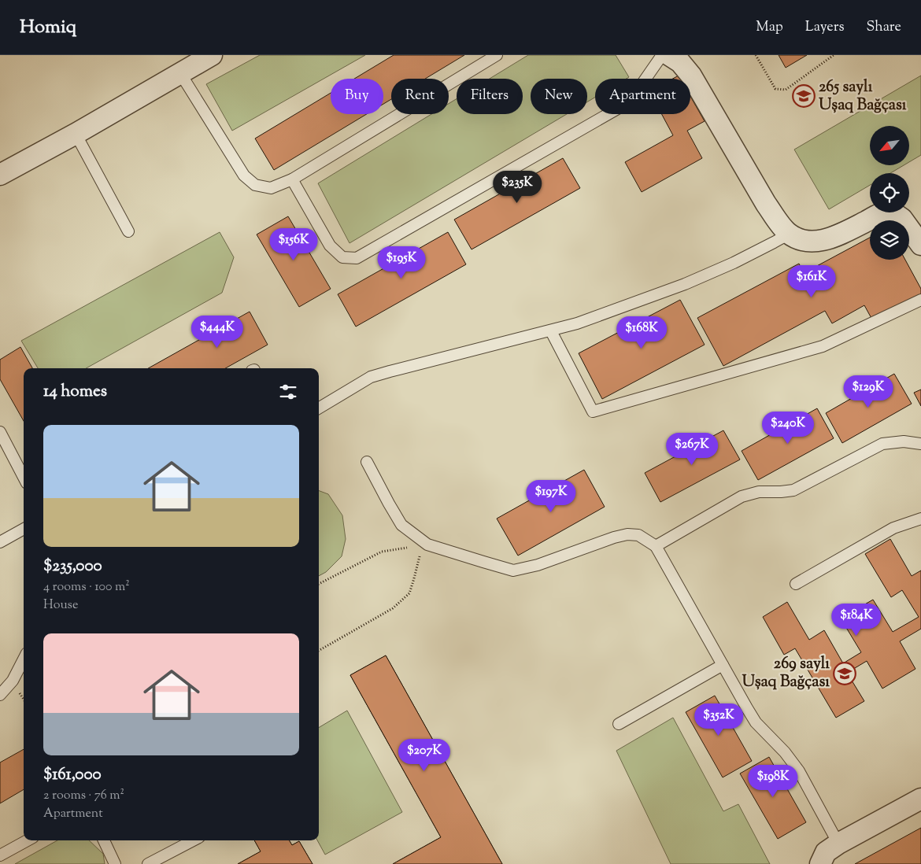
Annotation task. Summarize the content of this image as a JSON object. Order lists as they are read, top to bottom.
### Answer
{
  "places": {
    "school or university": ["265 saylı Uşaq Bağçası", "269 saylı Uşaq Bağçası"]
  },
  "north": "bottom left",
  "page": {
    "header": "Homiq",
    "nav": ["Map", "Layers", "Share"],
    "chip": [
      "Buy",
      "Rent",
      "Filters",
      "New",
      "Apartment"
    ],
    "price": [
      "$235K",
      "$156K",
      "$195K",
      "$161K",
      "$444K",
      "$168K",
      "$129K",
      "$240K",
      "$267K",
      "$197K",
      "$184K",
      "$352K",
      "$207K",
      "$198K"
    ],
    "heading": "14 homes",
    "list": [
      {
        "name": "$235,000",
        "note": "4 rooms · 100 m² · House"
      },
      {
        "name": "$161,000",
        "note": "2 rooms · 76 m² · Apartment"
      }
    ]
  }
}
